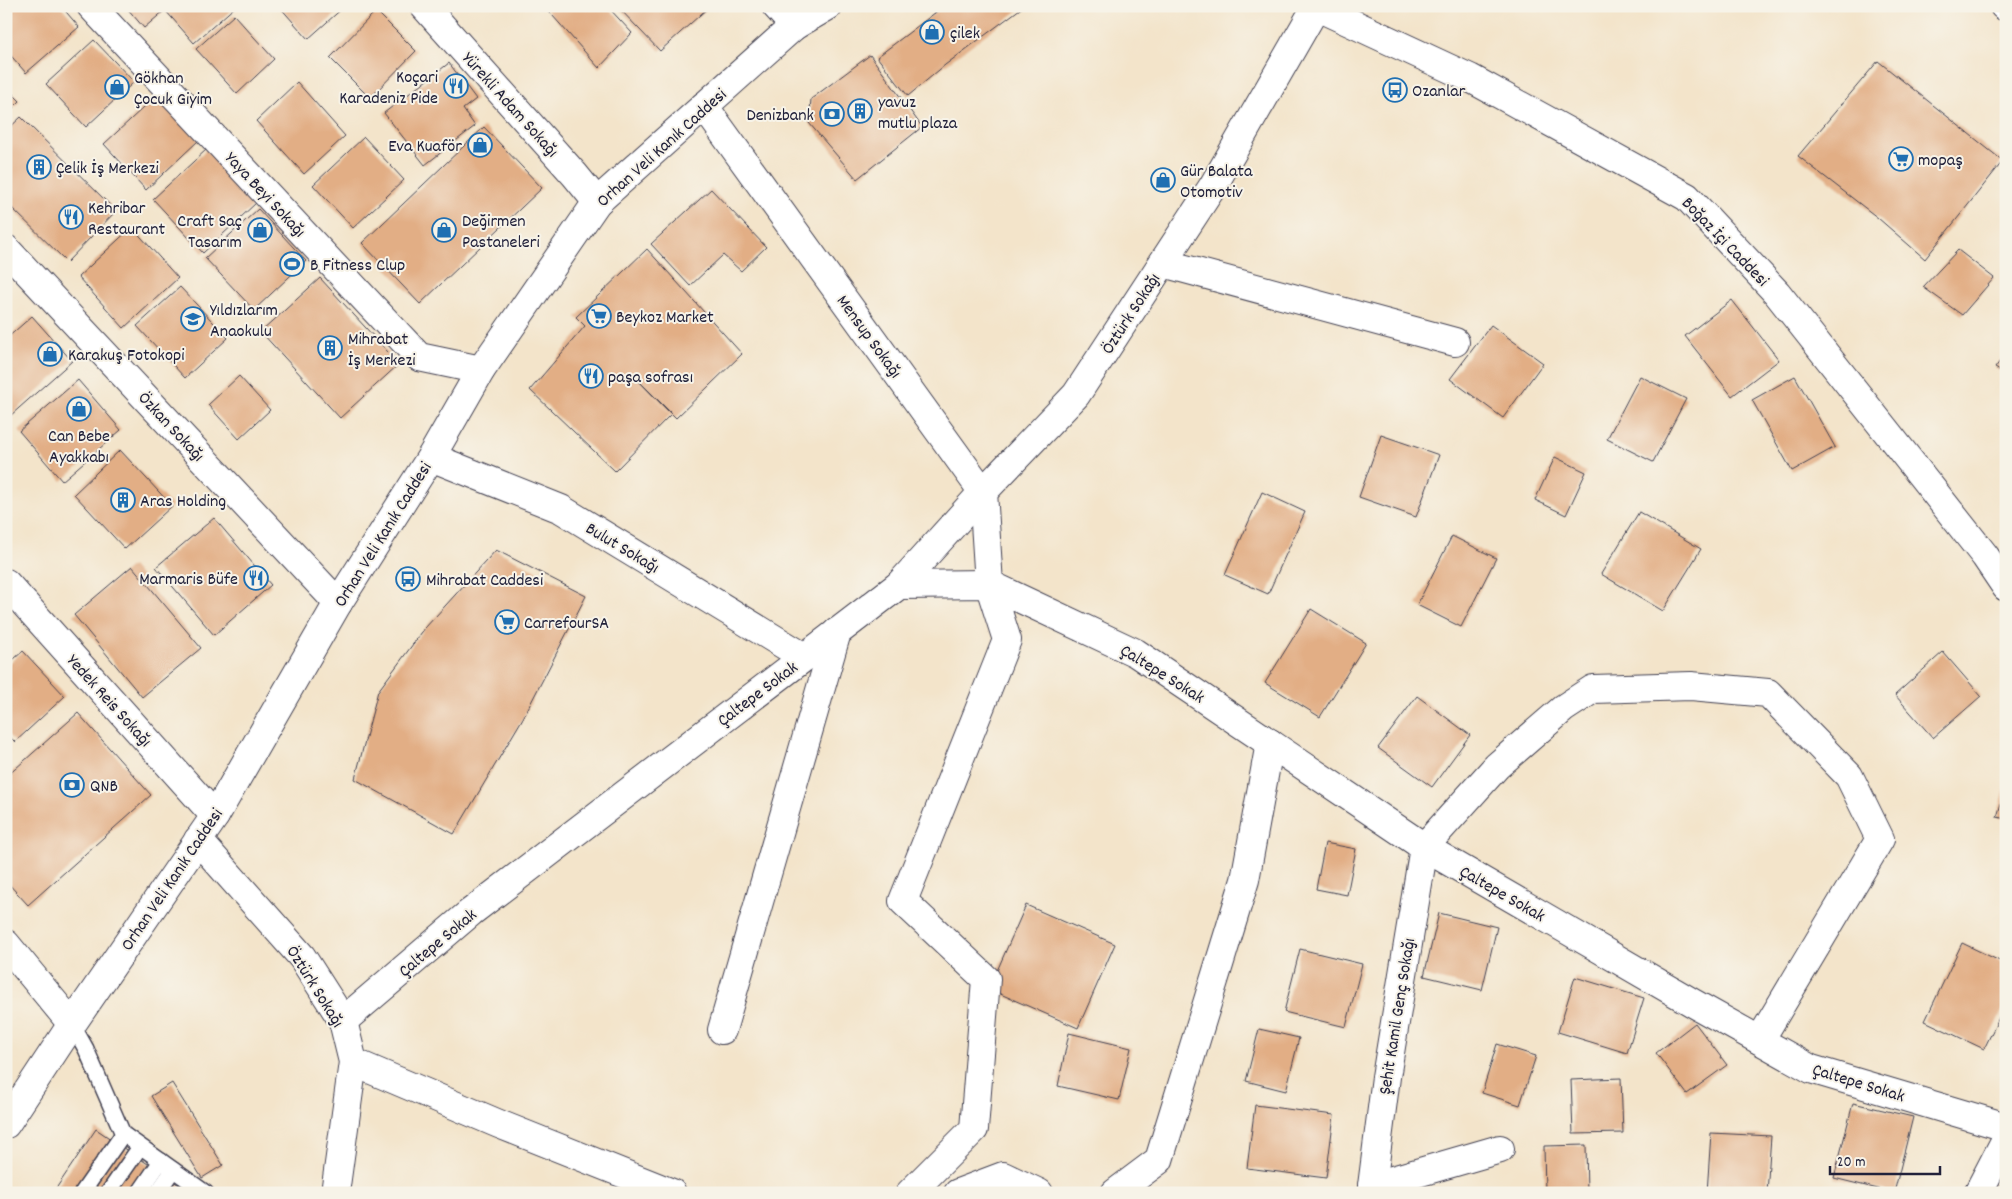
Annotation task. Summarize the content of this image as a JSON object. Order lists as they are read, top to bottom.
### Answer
{
  "streets": {
    "street": [
      "Yürekli Adam Sokağı",
      "Orhan Veli Kanık Caddesi",
      "Yaya Beyi Sokağı",
      "Boğaz İçi Caddesi",
      "Öztürk Sokağı",
      "Mensup Sokağı",
      "Özkan Sokağı",
      "Bulut Sokağı",
      "Çaltepe Sokak",
      "Yedek Reis Sokağı",
      "Şehit Kamil Genç Sokağı"
    ]
  },
  "crossings": [
    ["Yürekli Adam Sokağı", "Orhan Veli Kanık Caddesi"],
    ["Orhan Veli Kanık Caddesi", "Yaya Beyi Sokağı"],
    ["Orhan Veli Kanık Caddesi", "Öztürk Sokağı"],
    ["Orhan Veli Kanık Caddesi", "Mensup Sokağı"],
    ["Orhan Veli Kanık Caddesi", "Özkan Sokağı"],
    ["Orhan Veli Kanık Caddesi", "Bulut Sokağı"],
    ["Orhan Veli Kanık Caddesi", "Yedek Reis Sokağı"],
    ["Boğaz İçi Caddesi", "Öztürk Sokağı"],
    ["Öztürk Sokağı", "Mensup Sokağı"],
    ["Öztürk Sokağı", "Çaltepe Sokak"],
    ["Bulut Sokağı", "Çaltepe Sokak"],
    ["Çaltepe Sokak", "Şehit Kamil Genç Sokağı"]
  ],
  "places": {
    "shop": [
      "çilek",
      "Gökhan Çocuk Giyim",
      "Eva Kuaför",
      "Gür Balata Otomotiv",
      "Craft Saç Tasarım",
      "Değirmen Pastaneleri",
      "Karakuş Fotokopi",
      "Can Bebe Ayakkabı"
    ],
    "restaurant": [
      "Koçari Karadeniz Pide",
      "Kehribar Restaurant",
      "paşa sofrası",
      "Marmaris Büfe"
    ],
    "bus stop": ["Ozanlar", "Mihrabat Caddesi"],
    "building": [
      "yavuz mutlu plaza",
      "Çelik İş Merkezi",
      "Mihrabat İş Merkezi",
      "Aras Holding"
    ],
    "bank": ["Denizbank", "QNB"],
    "supermarket": ["mopaş", "Beykoz Market", "CarrefourSA"],
    "sports": ["B Fitness Clup"],
    "school or university": ["Yıldızlarım Anaokulu"]
  },
  "scale_bar": "20 m"
}
